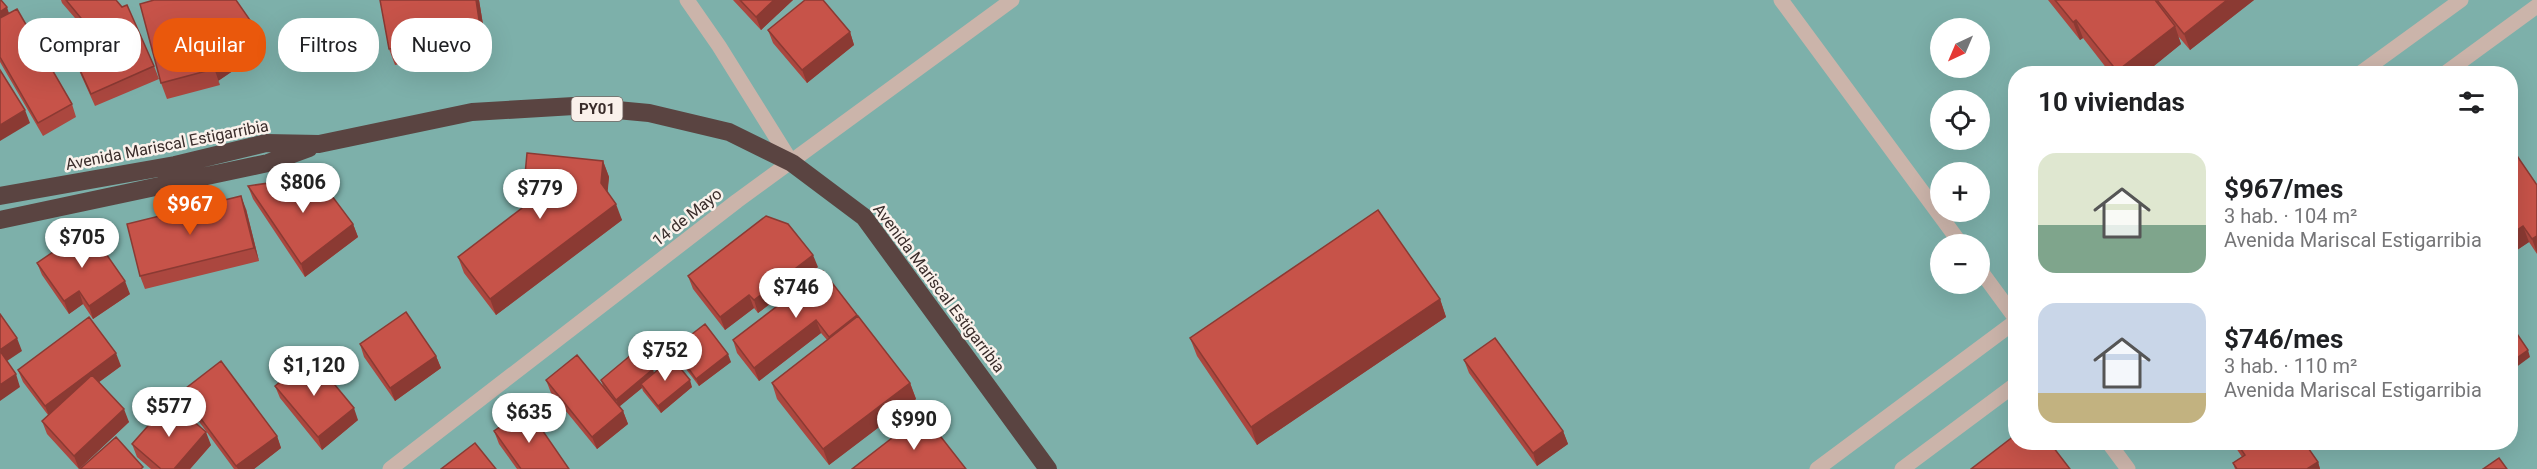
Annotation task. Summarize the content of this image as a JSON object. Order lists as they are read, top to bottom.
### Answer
{
  "streets": {
    "highway": ["PY01", "Avenida Mariscal Estigarribia"],
    "street": ["14 de Mayo"]
  },
  "crossings": [
    ["Avenida Mariscal Estigarribia", "14 de Mayo"]
  ],
  "north": "bottom left",
  "page": {
    "map_buttons": ["+", "−"],
    "chip": [
      "Comprar",
      "Alquilar",
      "Filtros",
      "Nuevo"
    ],
    "heading": "10 viviendas",
    "list": [
      {
        "name": "$967/mes",
        "note": "3 hab. · 104 m² · Avenida Mariscal Estigarribia"
      },
      {
        "name": "$746/mes",
        "note": "3 hab. · 110 m² · Avenida Mariscal Estigarribia"
      }
    ],
    "price": [
      "$806",
      "$779",
      "$967",
      "$705",
      "$746",
      "$752",
      "$1,120",
      "$577",
      "$635",
      "$990"
    ]
  }
}
